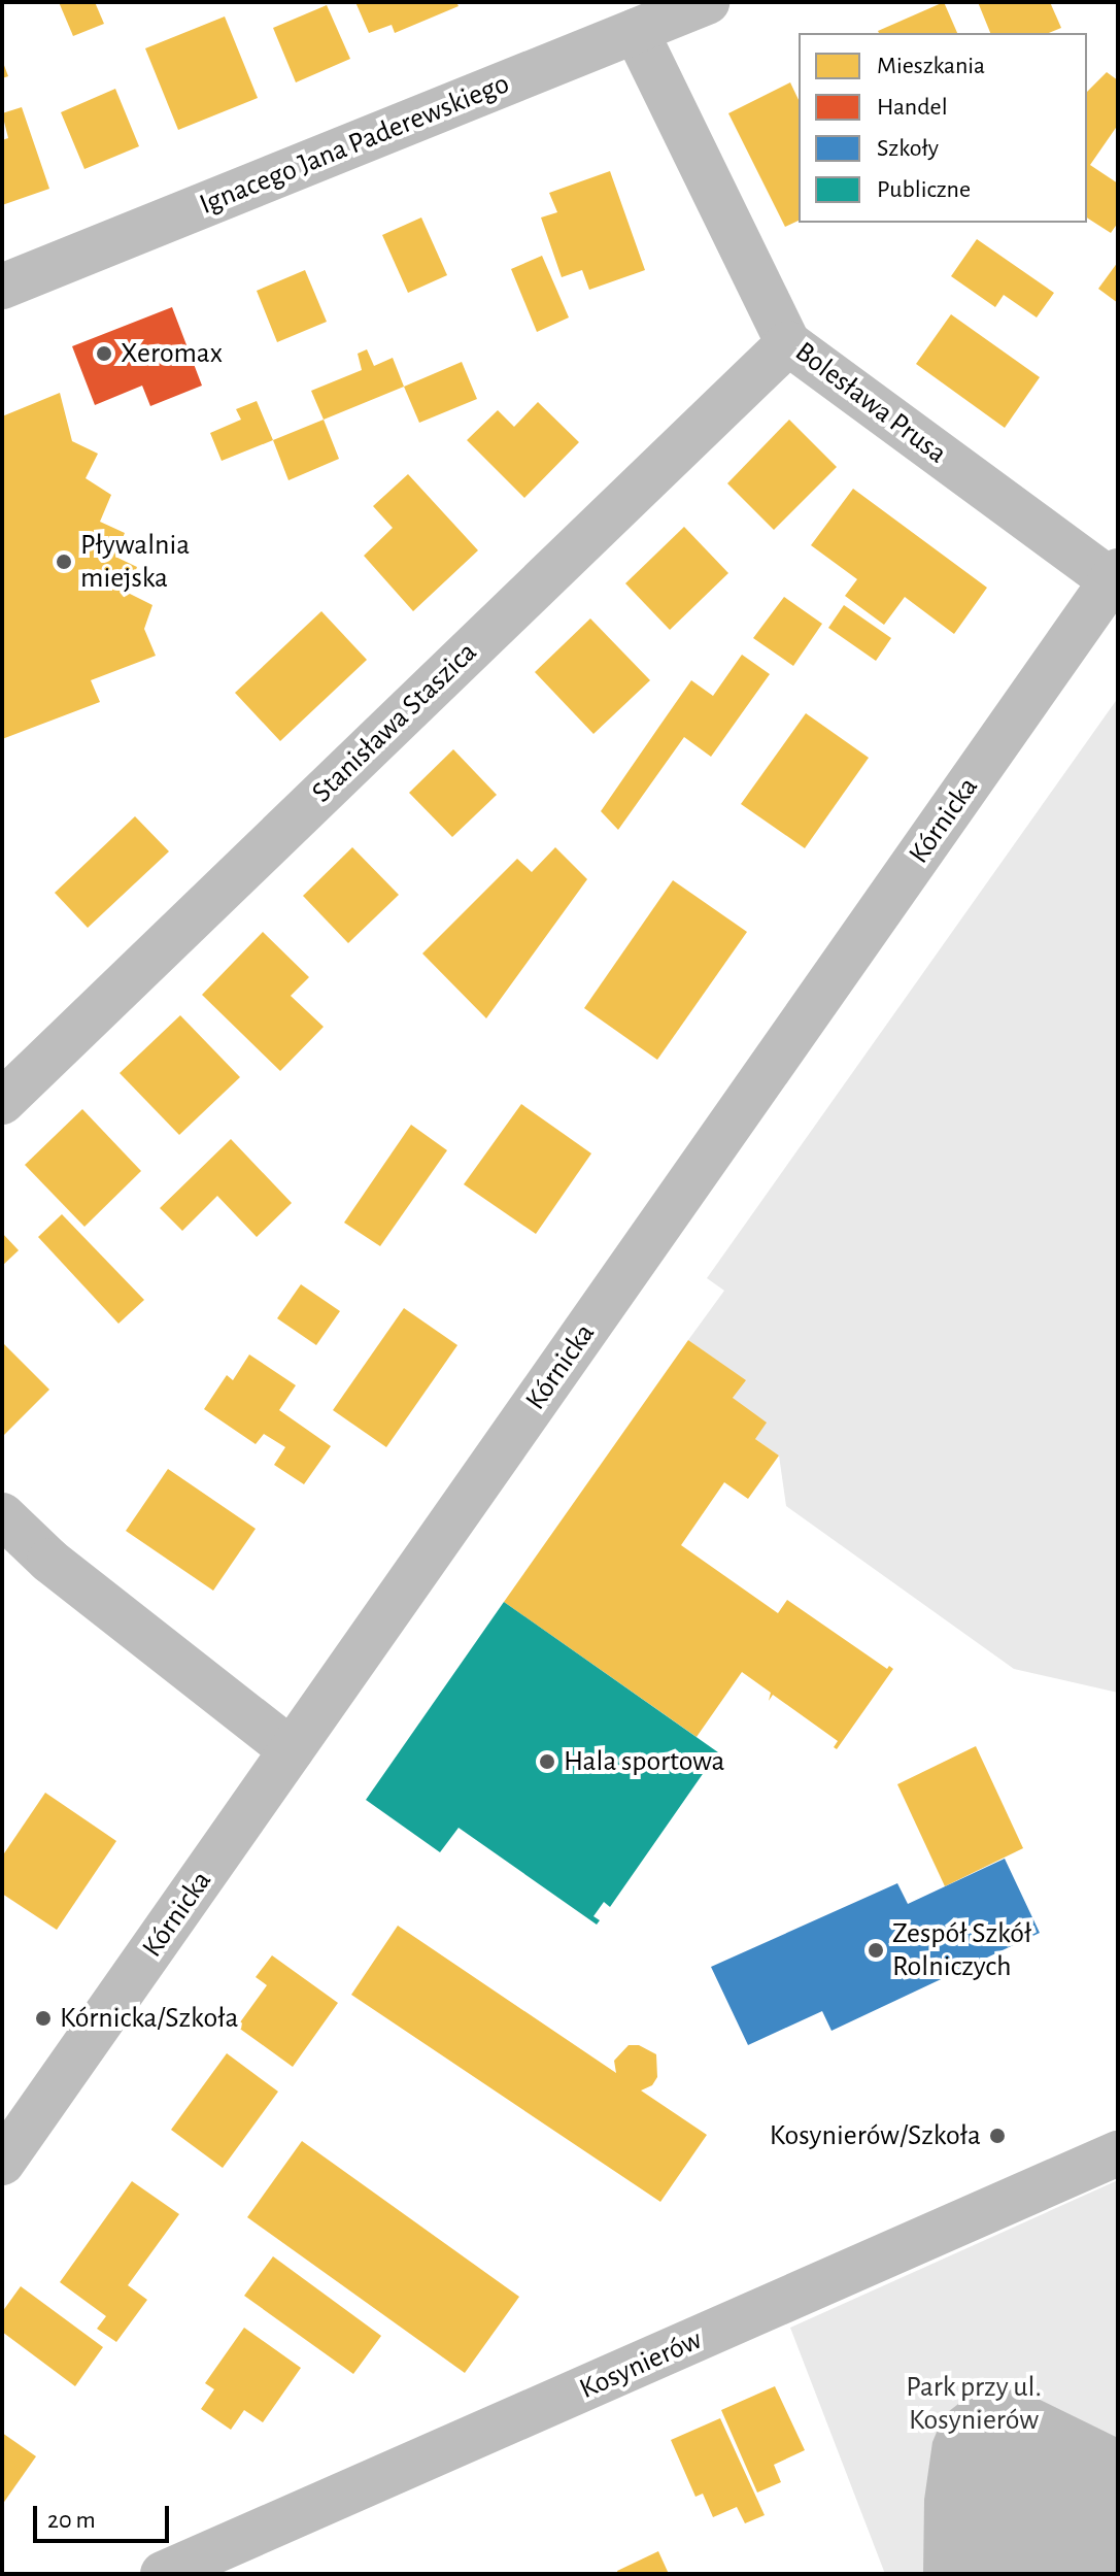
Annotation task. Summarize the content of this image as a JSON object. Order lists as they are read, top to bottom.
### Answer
{
  "streets": {
    "street": [
      "Ignacego Jana Paderewskiego",
      "Bolesława Prusa",
      "Stanisława Staszica",
      "Kórnicka",
      "Kosynierów"
    ]
  },
  "crossings": [
    ["Ignacego Jana Paderewskiego", "Bolesława Prusa"],
    ["Bolesława Prusa", "Stanisława Staszica"],
    ["Bolesława Prusa", "Kórnicka"]
  ],
  "parks": ["Park przy ul. Kosynierów"],
  "places": [
    "Xeromax",
    "Pływalnia miejska",
    "Hala sportowa",
    "Zespół Szkół Rolniczych",
    "Kórnicka/Szkoła",
    "Kosynierów/Szkoła"
  ],
  "legend": [
    "Mieszkania",
    "Handel",
    "Szkoły",
    "Publiczne"
  ],
  "scale_bar": "20 m"
}
